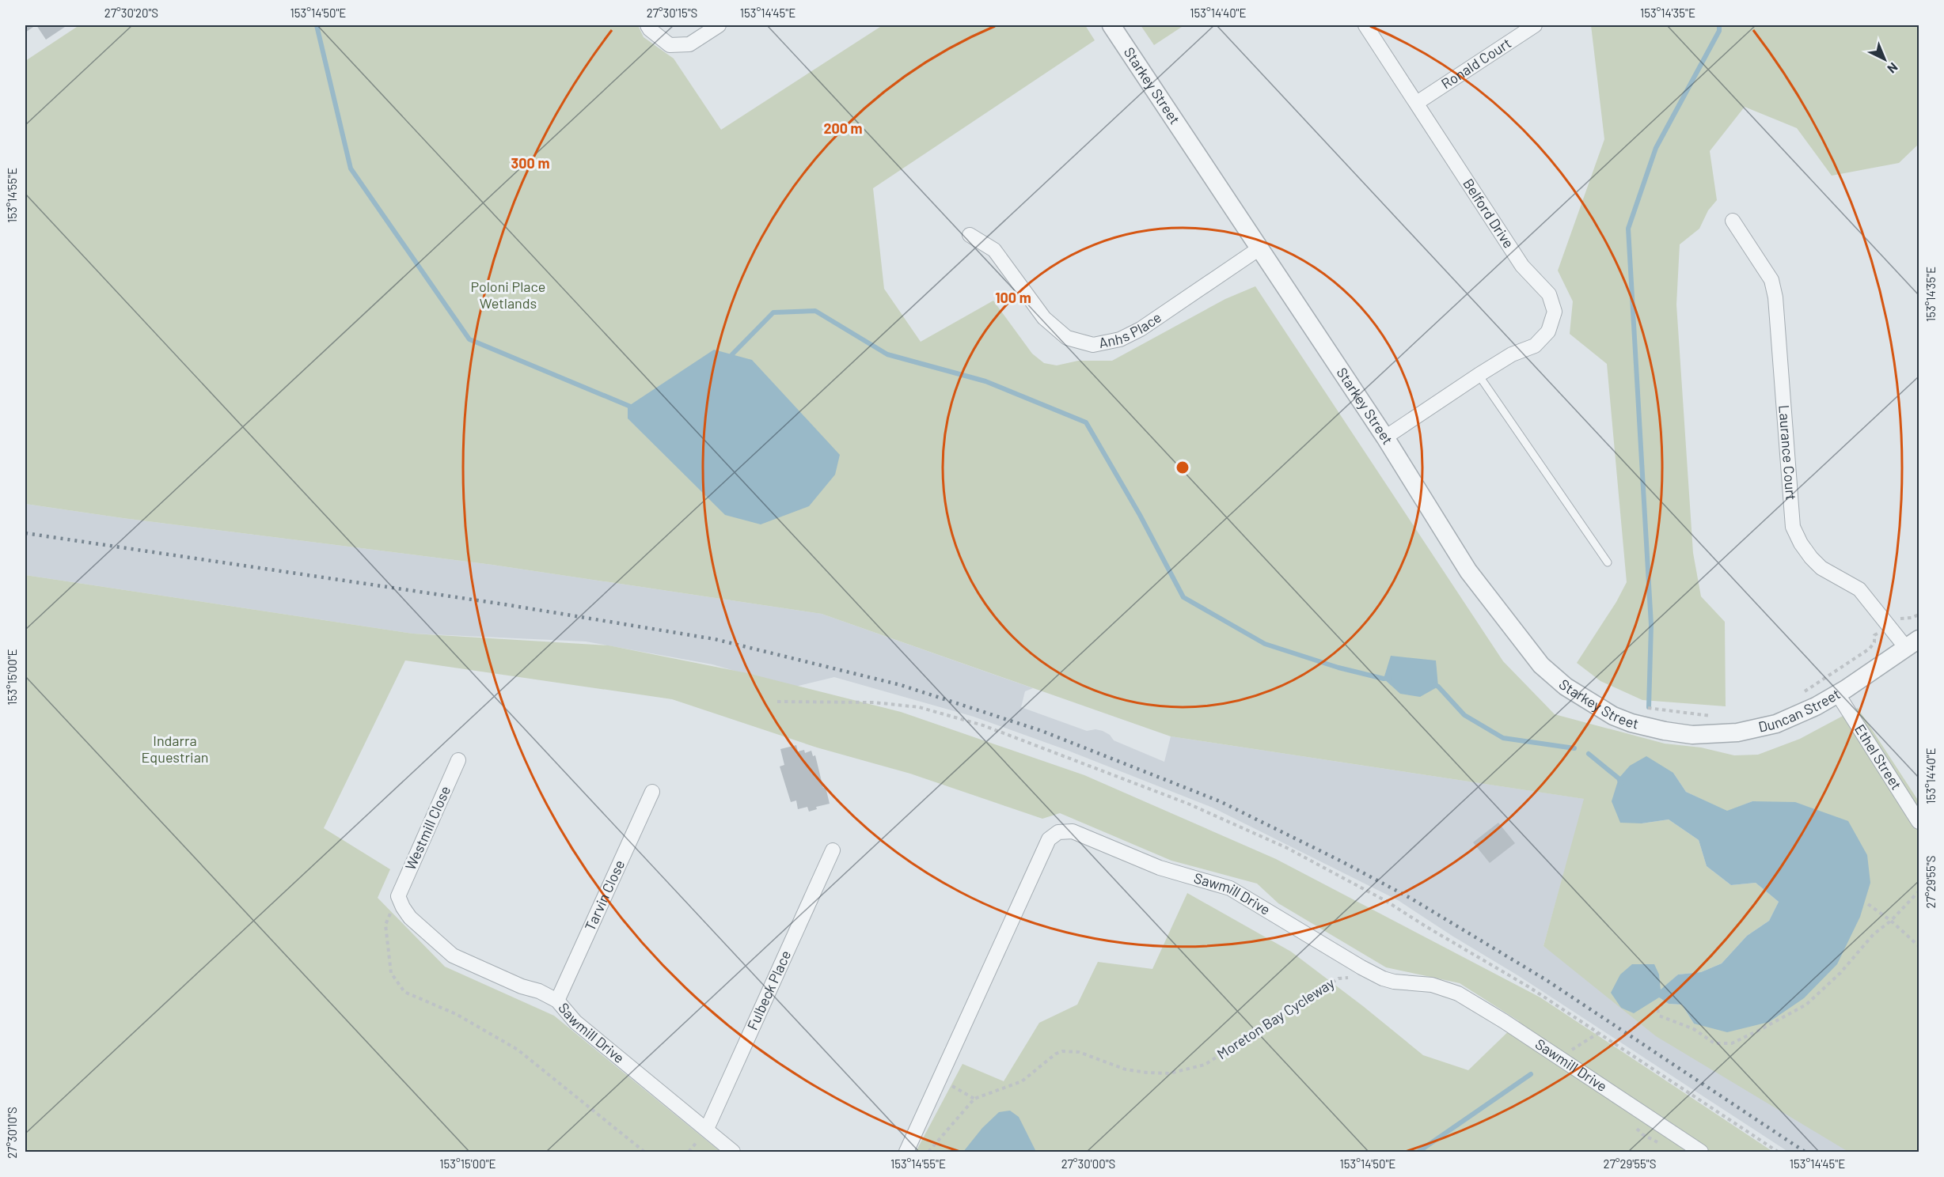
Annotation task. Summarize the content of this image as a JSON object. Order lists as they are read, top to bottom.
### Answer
{
  "streets": {
    "street": [
      "Ronald Court",
      "Starkey Street",
      "Belford Drive",
      "Anhs Place",
      "Laurance Court",
      "Duncan Street",
      "Ethel Street",
      "Westmill Close",
      "Sawmill Drive",
      "Tarvin Close",
      "Fulbeck Place"
    ],
    "path": ["Moreton Bay Cycleway"]
  },
  "crossings": [
    ["Ronald Court", "Belford Drive"],
    ["Starkey Street", "Belford Drive"],
    ["Starkey Street", "Anhs Place"],
    ["Starkey Street", "Duncan Street"],
    ["Laurance Court", "Duncan Street"],
    ["Duncan Street", "Ethel Street"],
    ["Westmill Close", "Sawmill Drive"],
    ["Sawmill Drive", "Tarvin Close"],
    ["Sawmill Drive", "Fulbeck Place"]
  ],
  "parks": ["Poloni Place Wetlands", "Indarra Equestrian"],
  "north": "bottom right",
  "coordinates": [
    "27°30'20\"S",
    "153°14'50\"E",
    "27°30'15\"S",
    "153°14'45\"E",
    "153°14'40\"E",
    "153°14'35\"E",
    "153°14'55\"E",
    "153°15'00\"E",
    "27°29'55\"S",
    "27°30'10\"S",
    "27°30'00\"S"
  ],
  "rings": ["200 m", "300 m", "100 m"]
}
